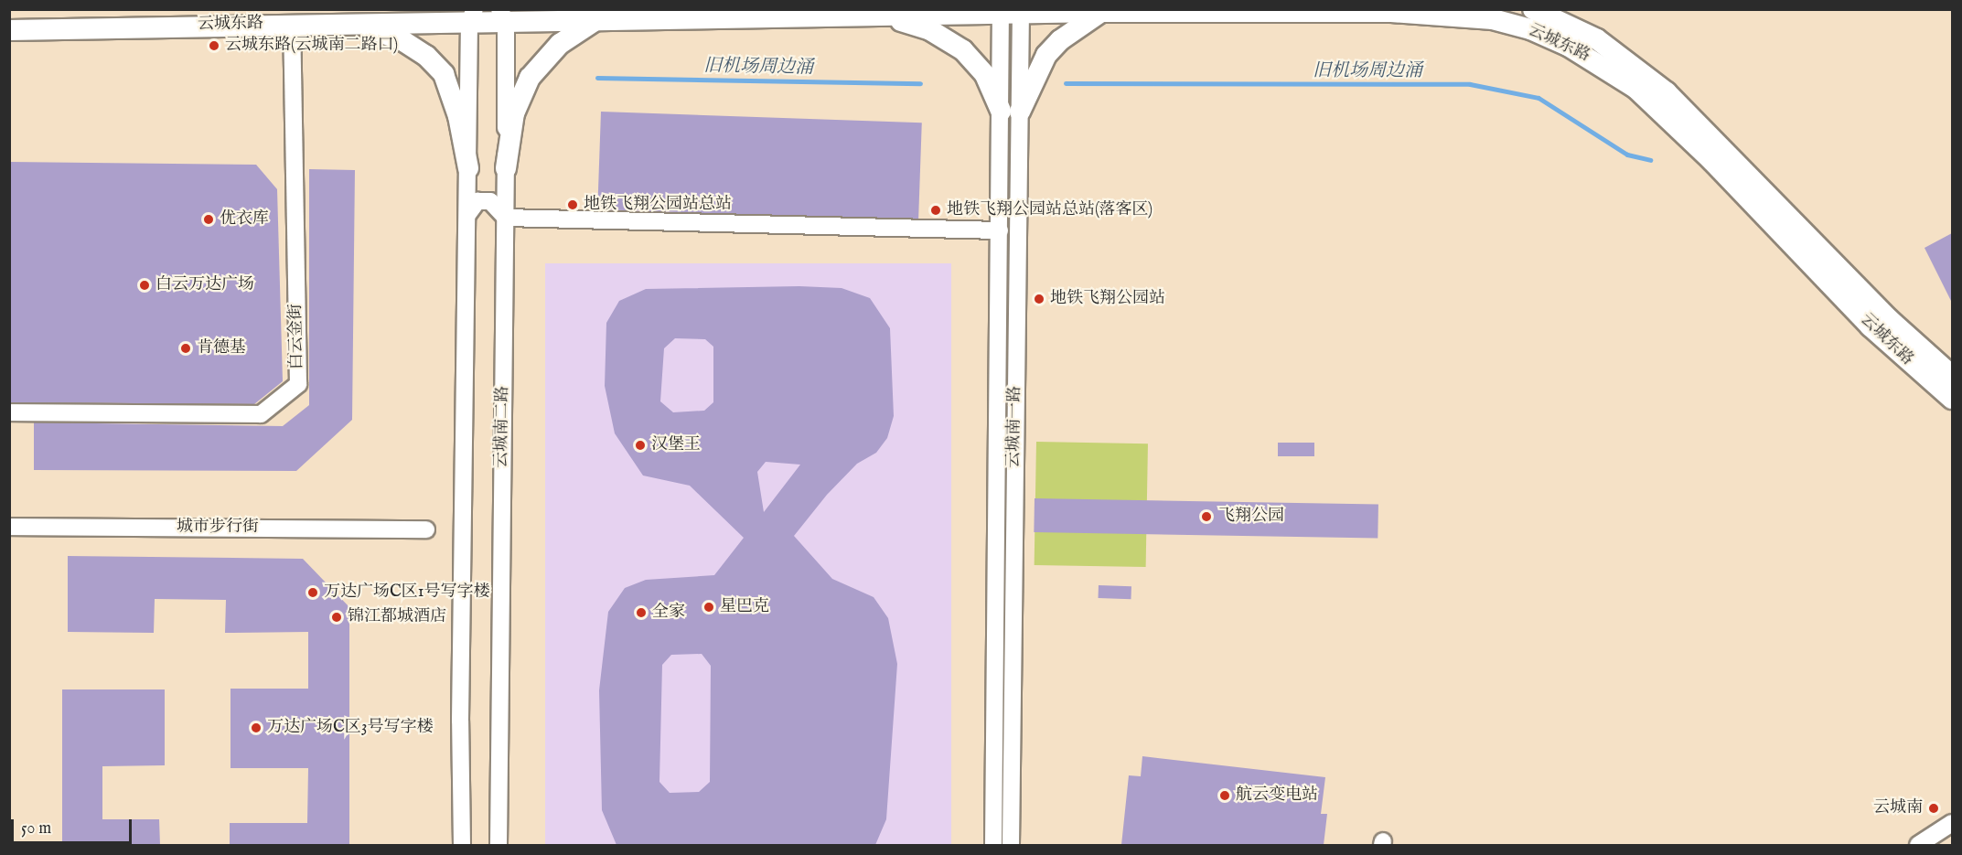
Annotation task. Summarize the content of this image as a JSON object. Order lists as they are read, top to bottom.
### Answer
{
  "streets": {
    "main road": ["云城东路"],
    "street": [
      "白云金街",
      "云城南二路",
      "云城南一路",
      "城市步行街"
    ]
  },
  "crossings": [
    ["云城东路", "白云金街"],
    ["云城东路", "云城南二路"],
    ["云城东路", "云城南一路"]
  ],
  "water": ["旧机场周边涌"],
  "places": [
    "云城东路(云城南二路口)",
    "地铁飞翔公园站总站",
    "地铁飞翔公园站总站(落客区)",
    "优衣库",
    "白云万达广场",
    "地铁飞翔公园站",
    "肯德基",
    "汉堡王",
    "飞翔公园",
    "万达广场C区1号写字楼",
    "星巴克",
    "全家",
    "锦江都城酒店",
    "万达广场C区3号写字楼",
    "航云变电站",
    "云城南"
  ],
  "scale_bar": "50 m"
}
